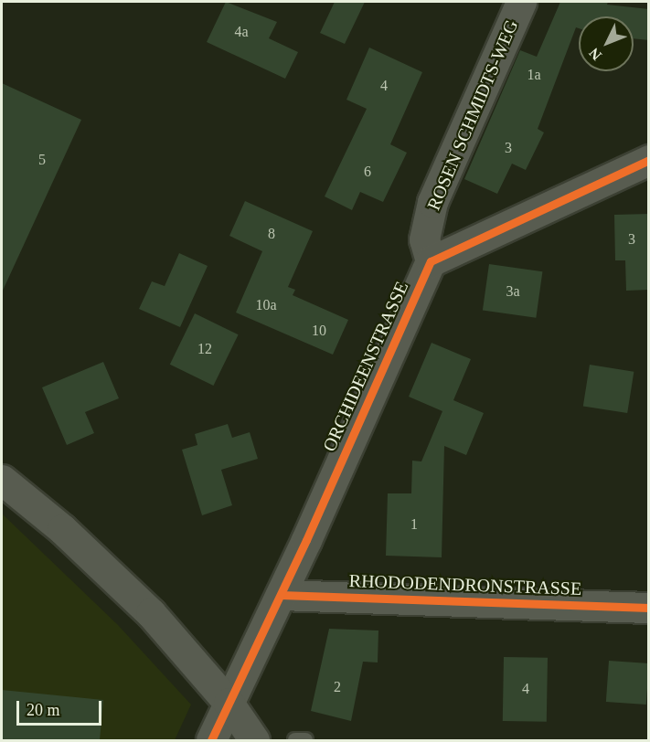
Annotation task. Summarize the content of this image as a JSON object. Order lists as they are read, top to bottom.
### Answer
{
  "streets": {
    "street": ["ROSEN SCHMIDTS-WEG", "ORCHIDEENSTRASSE", "RHODODENDRONSTRASSE"]
  },
  "crossings": [
    ["ROSEN SCHMIDTS-WEG", "ORCHIDEENSTRASSE"],
    ["ORCHIDEENSTRASSE", "RHODODENDRONSTRASSE"]
  ],
  "house_numbers": [
    "4a",
    "1a",
    "4",
    "3",
    "5",
    "6",
    "8",
    "3",
    "3a",
    "10a",
    "10",
    "12",
    "1",
    "2",
    "4"
  ],
  "scale_bar": "20 m",
  "north": "bottom left"
}
